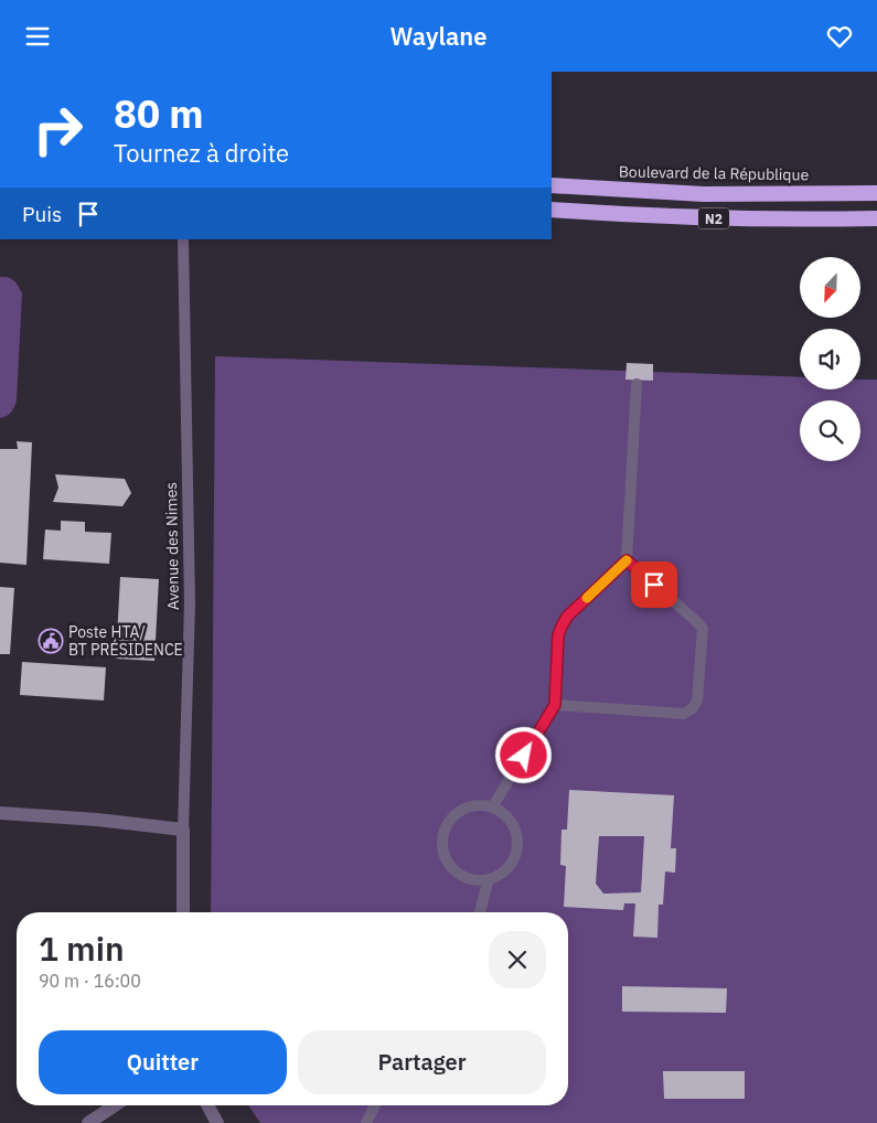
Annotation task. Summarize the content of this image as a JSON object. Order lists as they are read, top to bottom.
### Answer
{
  "streets": {
    "highway": ["Boulevard de la République", "N2"],
    "street": ["Avenue des Nimes"]
  },
  "places": {
    "public building": ["Poste HTA/ BT PRÉSIDENCE"]
  },
  "north": "bottom left",
  "page": {
    "header": "Waylane",
    "turn": ["80 m", "Tournez à droite"],
    "then": "Puis",
    "heading": ["1 min", "90 m · 16:00"],
    "buttons": ["Quitter", "Partager"]
  }
}
